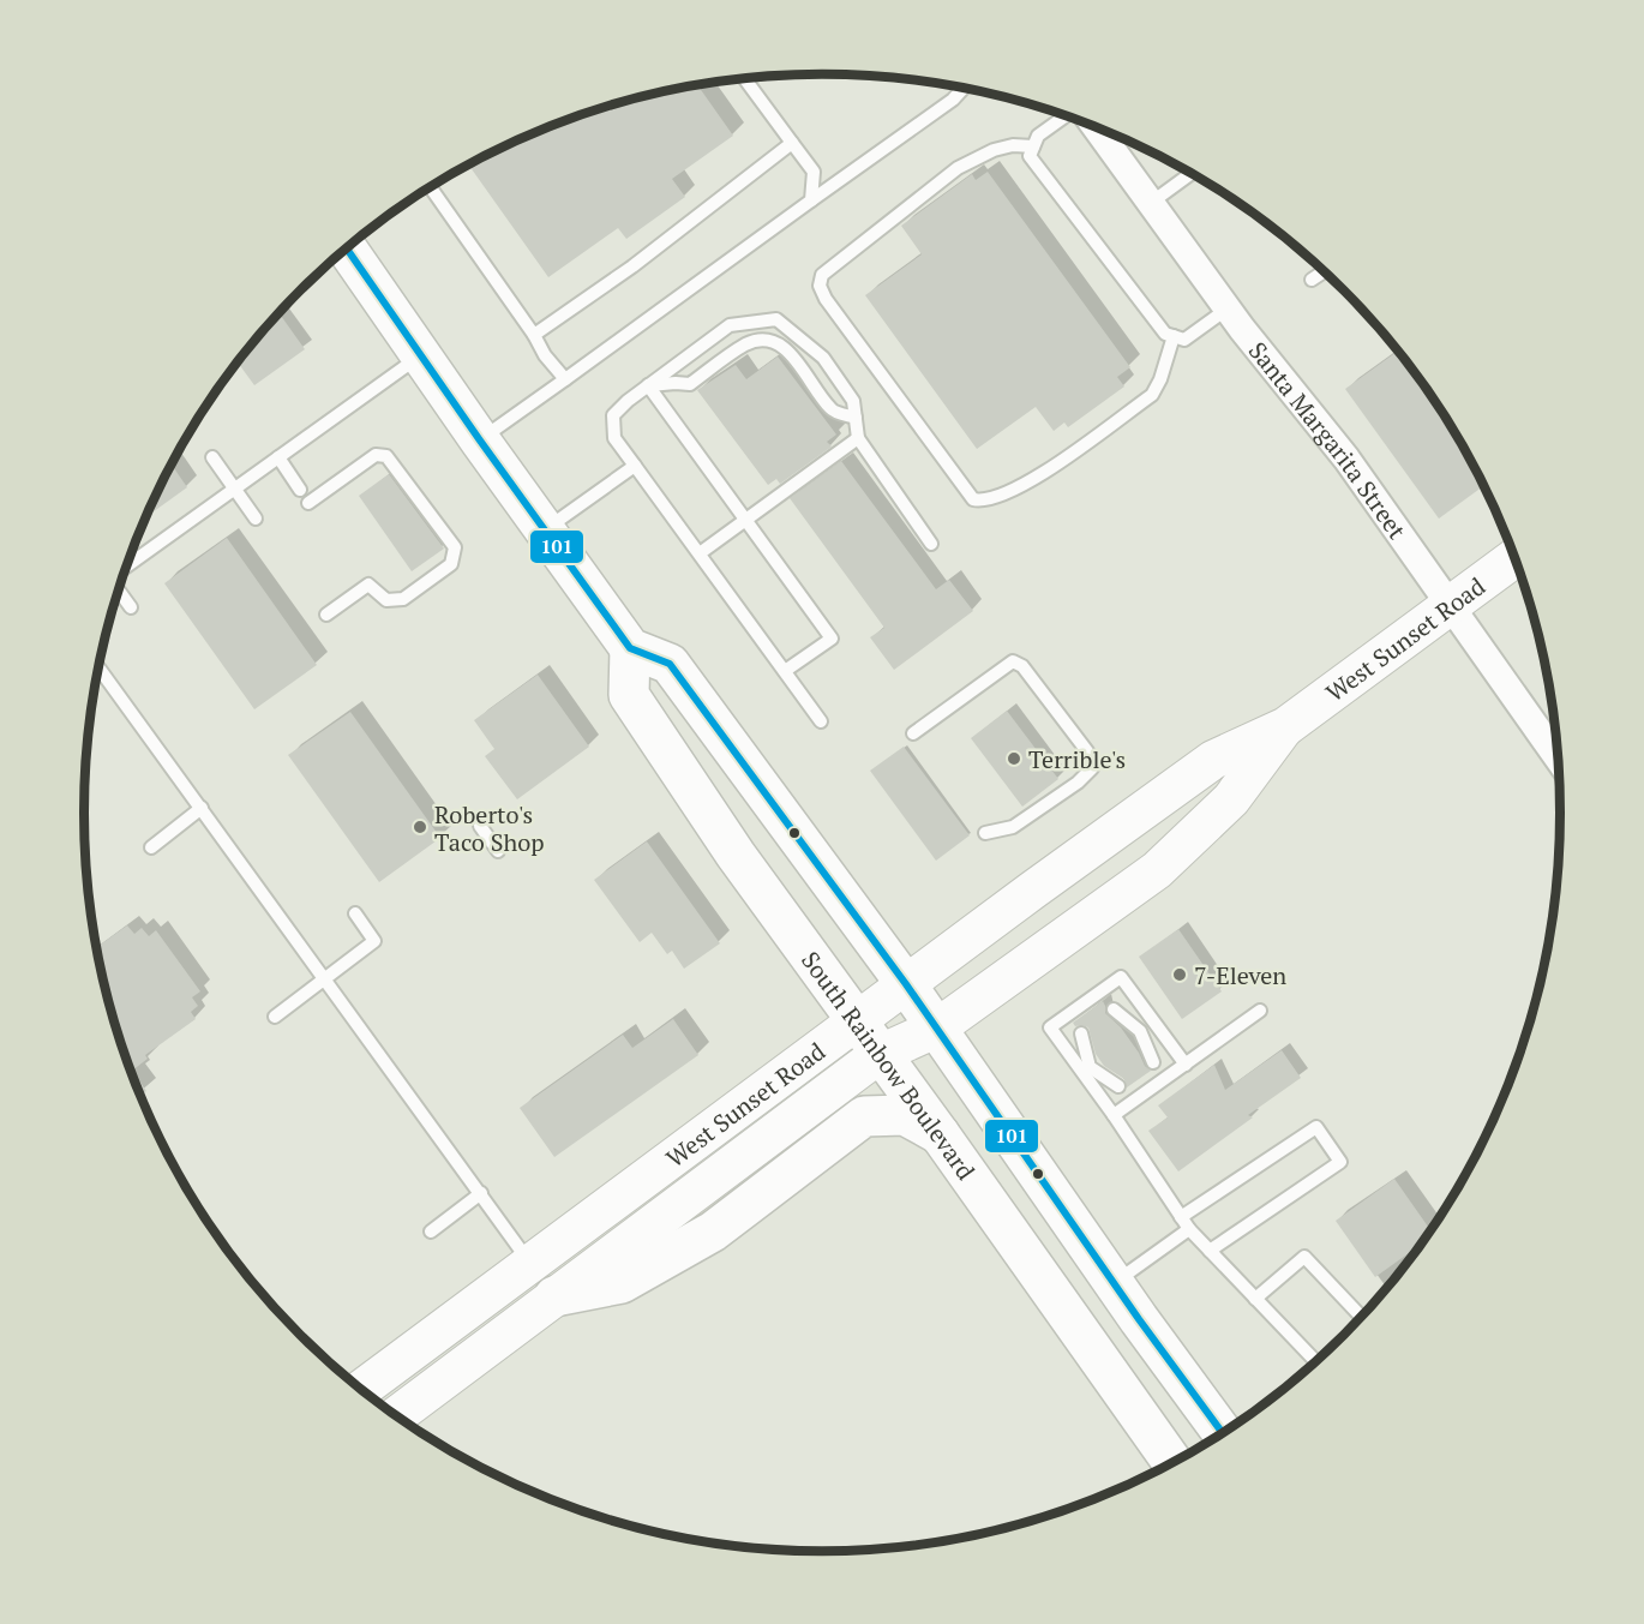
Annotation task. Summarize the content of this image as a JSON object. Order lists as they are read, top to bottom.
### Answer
{
  "streets": {
    "main road": ["West Sunset Road", "South Rainbow Boulevard"],
    "street": ["Santa Margarita Street"]
  },
  "crossings": [
    ["Santa Margarita Street", "West Sunset Road"],
    ["West Sunset Road", "South Rainbow Boulevard"]
  ],
  "places": ["Terrible's", "Roberto's Taco Shop", "7-Eleven"],
  "lines": ["transit line 101"]
}
